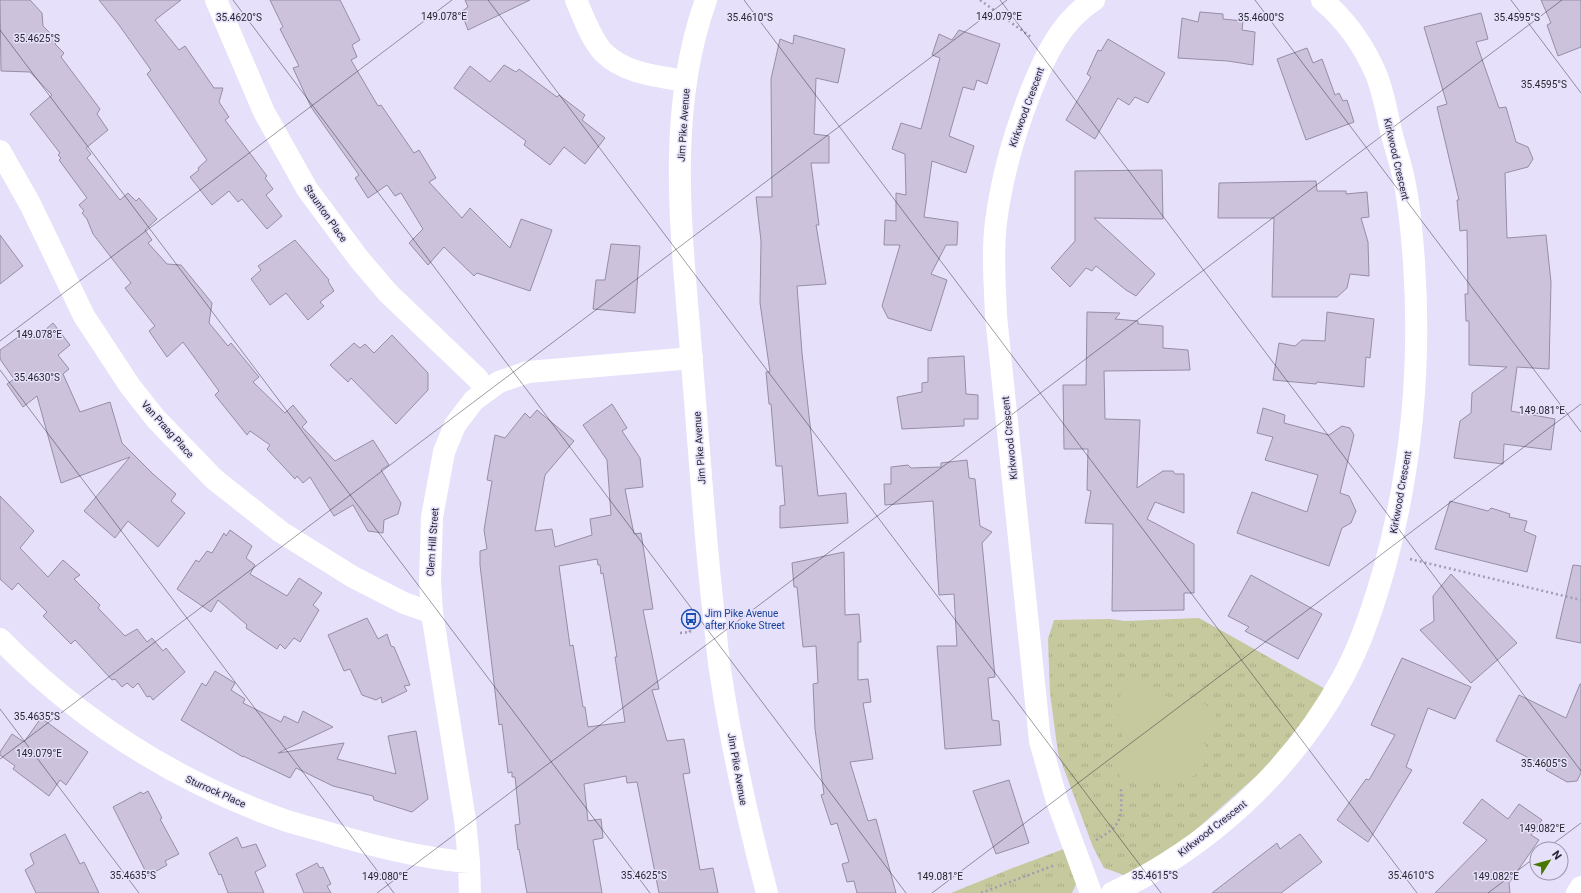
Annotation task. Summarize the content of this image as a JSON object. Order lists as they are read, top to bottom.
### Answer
{
  "streets": {
    "street": [
      "Kirkwood Crescent",
      "Jim Pike Avenue",
      "Staunton Place",
      "Van Praag Place",
      "Clem Hill Street",
      "Sturrock Place"
    ]
  },
  "crossings": [
    ["Jim Pike Avenue", "Clem Hill Street"],
    ["Staunton Place", "Clem Hill Street"],
    ["Van Praag Place", "Clem Hill Street"],
    ["Clem Hill Street", "Sturrock Place"]
  ],
  "places": {
    "bus stop": ["Jim Pike Avenue after Knoke Street"]
  },
  "north": "top right",
  "coordinates": [
    "149.078°E",
    "149.079°E",
    "35.4595°S",
    "35.4620°S",
    "35.4610°S",
    "35.4600°S",
    "35.4625°S",
    "35.4630°S",
    "149.081°E",
    "35.4635°S",
    "35.4605°S",
    "149.082°E",
    "35.4615°S",
    "149.080°E"
  ]
}
